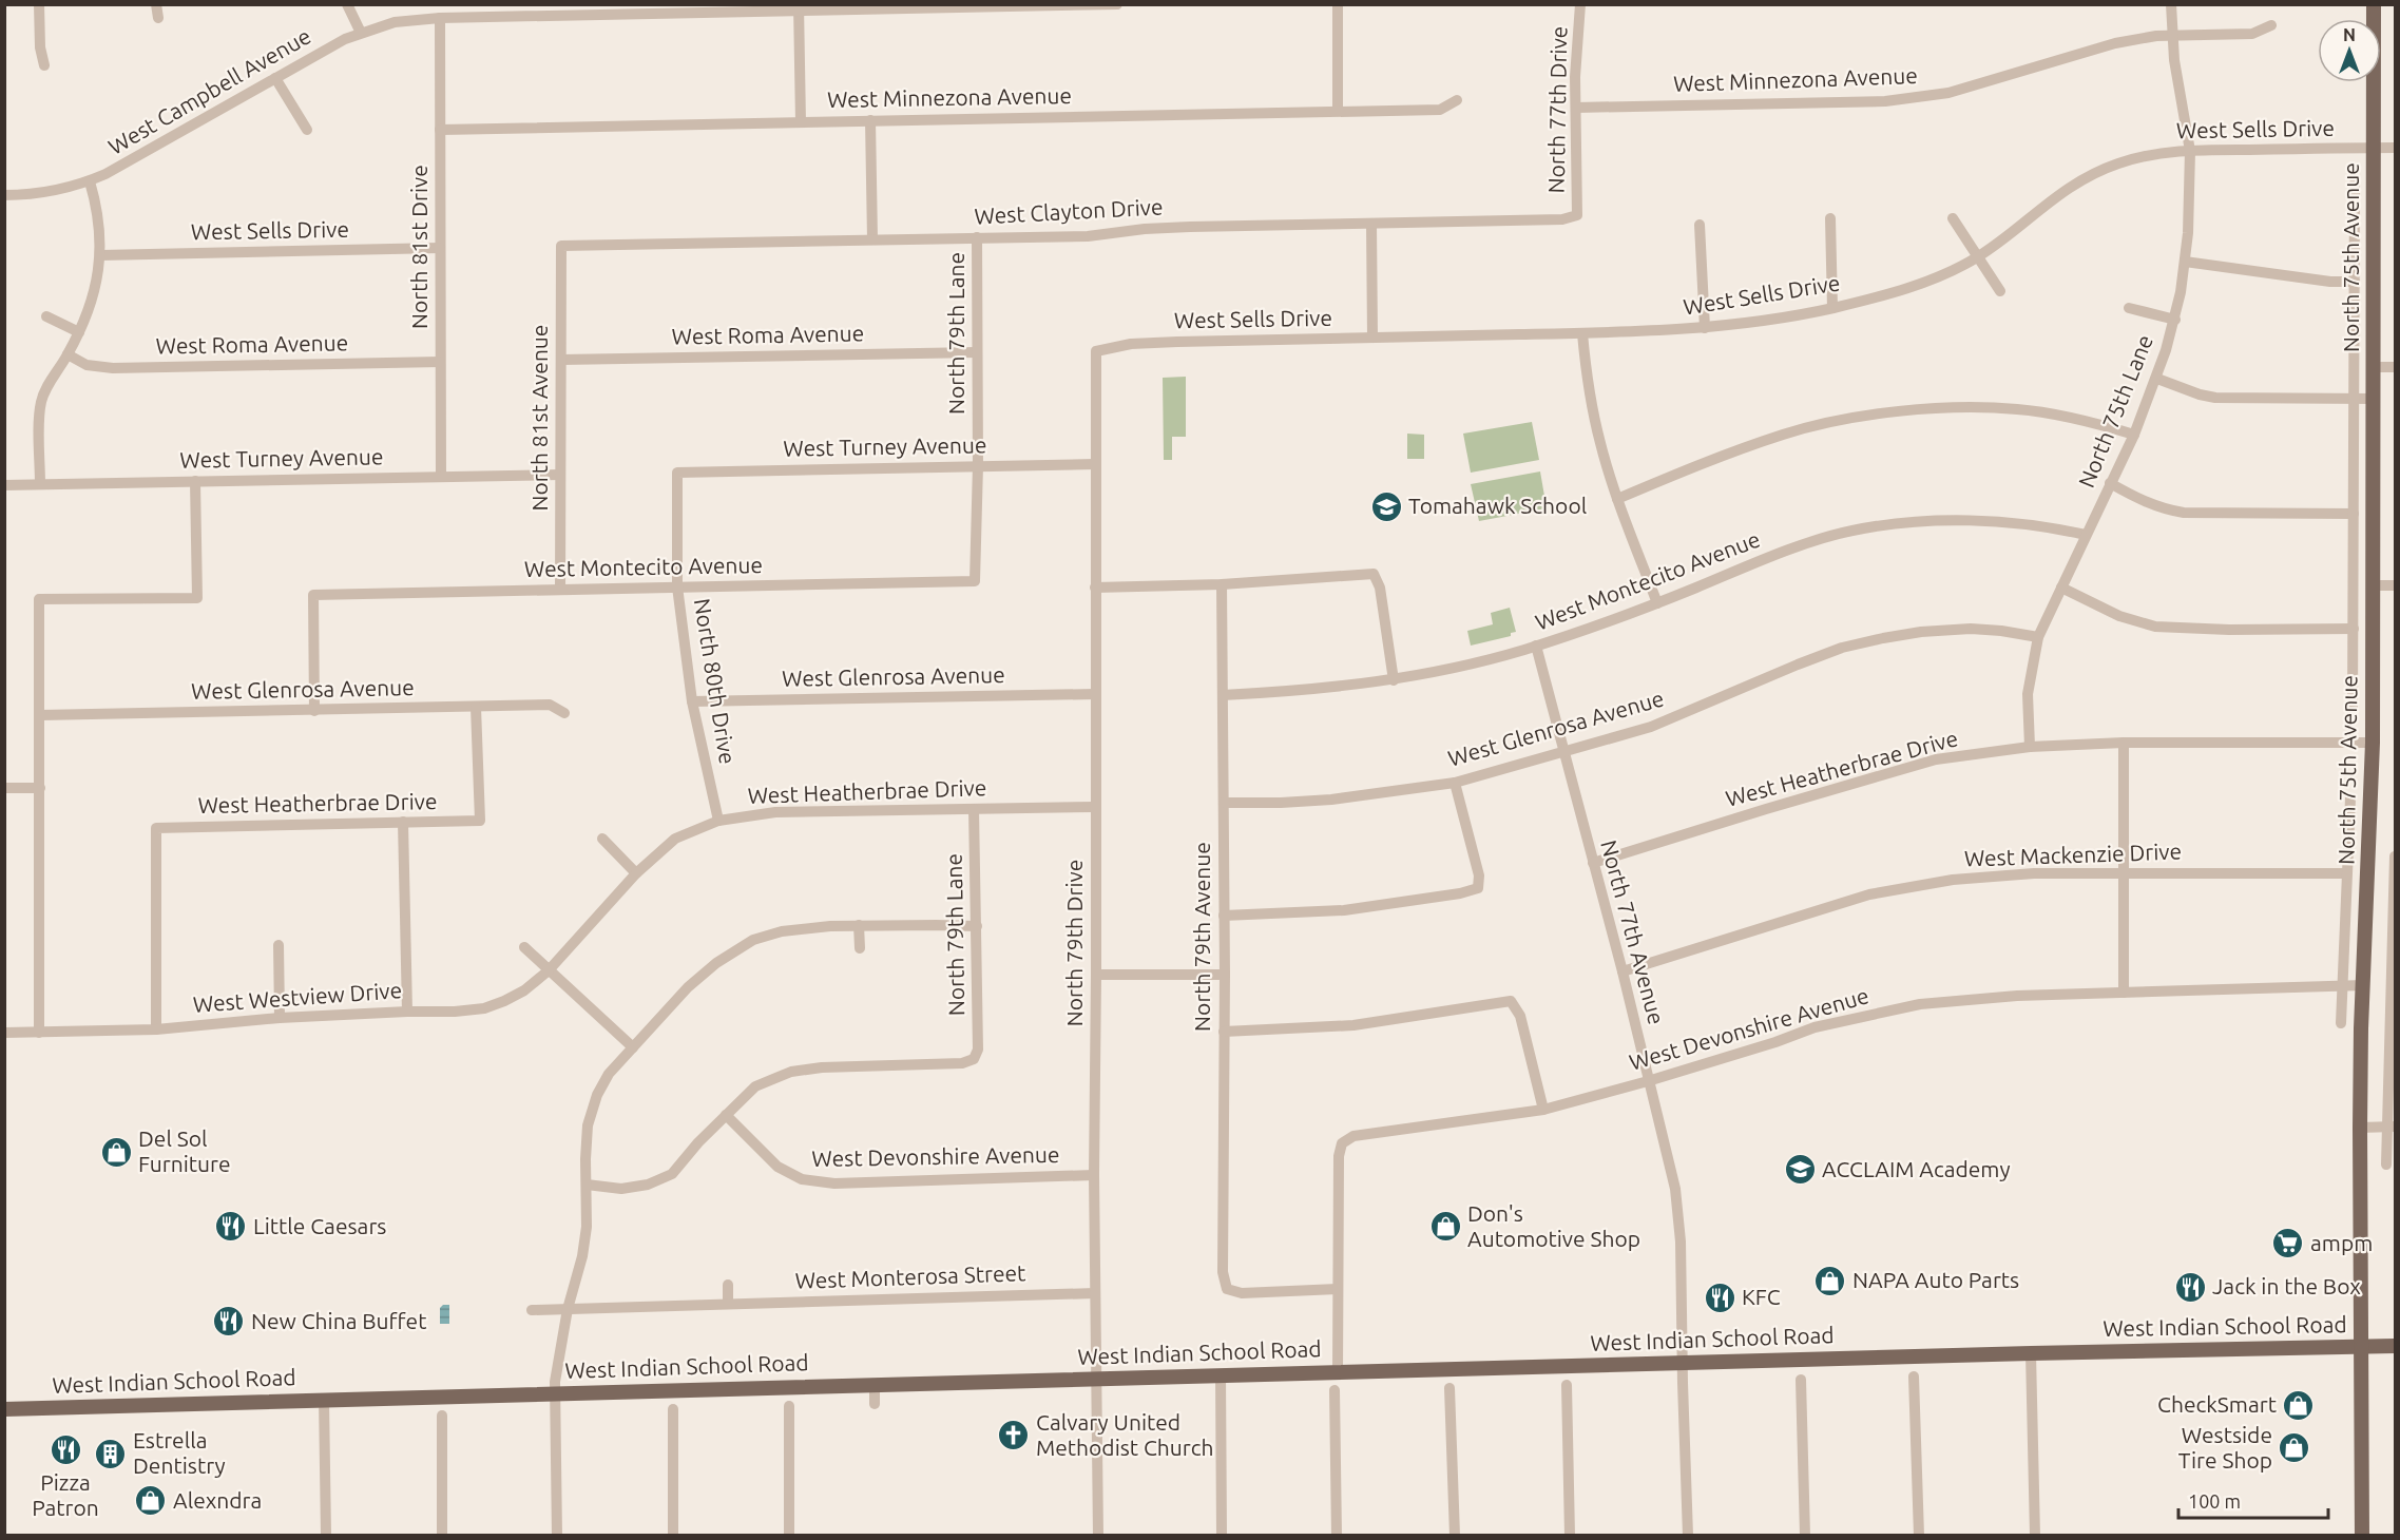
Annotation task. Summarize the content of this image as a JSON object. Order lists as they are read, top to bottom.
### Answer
{
  "streets": {
    "main road": ["North 75th Avenue", "West Indian School Road"],
    "street": [
      "West Minnezona Avenue",
      "West Campbell Avenue",
      "North 77th Drive",
      "West Sells Drive",
      "West Clayton Drive",
      "North 81st Drive",
      "North 79th Lane",
      "West Roma Avenue",
      "North 75th Lane",
      "North 81st Avenue",
      "West Turney Avenue",
      "West Montecito Avenue",
      "West Glenrosa Avenue",
      "North 80th Drive",
      "West Heatherbrae Drive",
      "West Mackenzie Drive",
      "North 77th Avenue",
      "North 79th Avenue",
      "North 79th Drive",
      "West Westview Drive",
      "West Devonshire Avenue",
      "West Monterosa Street"
    ]
  },
  "crossings": [
    ["West Minnezona Avenue", "North 77th Drive"],
    ["West Minnezona Avenue", "North 81st Drive"],
    ["West Minnezona Avenue", "North 75th Lane"],
    ["West Campbell Avenue", "North 81st Drive"],
    ["North 77th Drive", "West Clayton Drive"],
    ["West Sells Drive", "North 81st Drive"],
    ["West Sells Drive", "North 75th Avenue"],
    ["West Sells Drive", "North 75th Lane"],
    ["West Sells Drive", "North 79th Drive"],
    ["West Clayton Drive", "North 79th Lane"],
    ["West Clayton Drive", "North 81st Avenue"],
    ["North 81st Drive", "West Roma Avenue"],
    ["North 81st Drive", "West Turney Avenue"],
    ["North 75th Avenue", "West Heatherbrae Drive"],
    ["North 75th Avenue", "West Mackenzie Drive"],
    ["North 75th Avenue", "West Devonshire Avenue"],
    ["North 75th Avenue", "West Indian School Road"],
    ["North 79th Lane", "West Roma Avenue"],
    ["North 79th Lane", "West Turney Avenue"],
    ["North 79th Lane", "West Montecito Avenue"],
    ["North 79th Lane", "West Heatherbrae Drive"],
    ["North 79th Lane", "West Devonshire Avenue"],
    ["West Roma Avenue", "North 81st Avenue"],
    ["North 75th Lane", "West Montecito Avenue"],
    ["North 75th Lane", "West Glenrosa Avenue"],
    ["North 75th Lane", "West Heatherbrae Drive"],
    ["North 81st Avenue", "West Turney Avenue"],
    ["North 81st Avenue", "West Montecito Avenue"],
    ["West Turney Avenue", "North 80th Drive"],
    ["West Turney Avenue", "North 79th Drive"],
    ["West Montecito Avenue", "West Glenrosa Avenue"],
    ["West Montecito Avenue", "North 80th Drive"],
    ["West Montecito Avenue", "North 77th Avenue"],
    ["West Montecito Avenue", "North 79th Avenue"],
    ["West Glenrosa Avenue", "North 80th Drive"],
    ["West Glenrosa Avenue", "West Heatherbrae Drive"],
    ["West Glenrosa Avenue", "North 77th Avenue"],
    ["West Glenrosa Avenue", "North 79th Avenue"],
    ["West Glenrosa Avenue", "North 79th Drive"],
    ["North 80th Drive", "West Heatherbrae Drive"],
    ["West Heatherbrae Drive", "North 77th Avenue"],
    ["West Heatherbrae Drive", "North 79th Drive"],
    ["West Heatherbrae Drive", "West Westview Drive"],
    ["West Mackenzie Drive", "North 77th Avenue"],
    ["North 77th Avenue", "West Devonshire Avenue"],
    ["North 77th Avenue", "West Indian School Road"],
    ["North 79th Avenue", "West Devonshire Avenue"],
    ["North 79th Drive", "West Devonshire Avenue"],
    ["North 79th Drive", "West Monterosa Street"],
    ["North 79th Drive", "West Indian School Road"]
  ],
  "places": {
    "school or university": ["Tomahawk School", "ACCLAIM Academy"],
    "shop": [
      "Del Sol Furniture",
      "Don's Automotive Shop",
      "NAPA Auto Parts",
      "CheckSmart",
      "Westside Tire Shop",
      "Alexndra"
    ],
    "restaurant": [
      "Little Caesars",
      "Jack in the Box",
      "KFC",
      "New China Buffet",
      "Pizza Patron"
    ],
    "supermarket": ["ampm"],
    "church": ["Calvary United Methodist Church"],
    "building": ["Estrella Dentistry"]
  },
  "scale_bar": "100 m",
  "north": "top"
}
